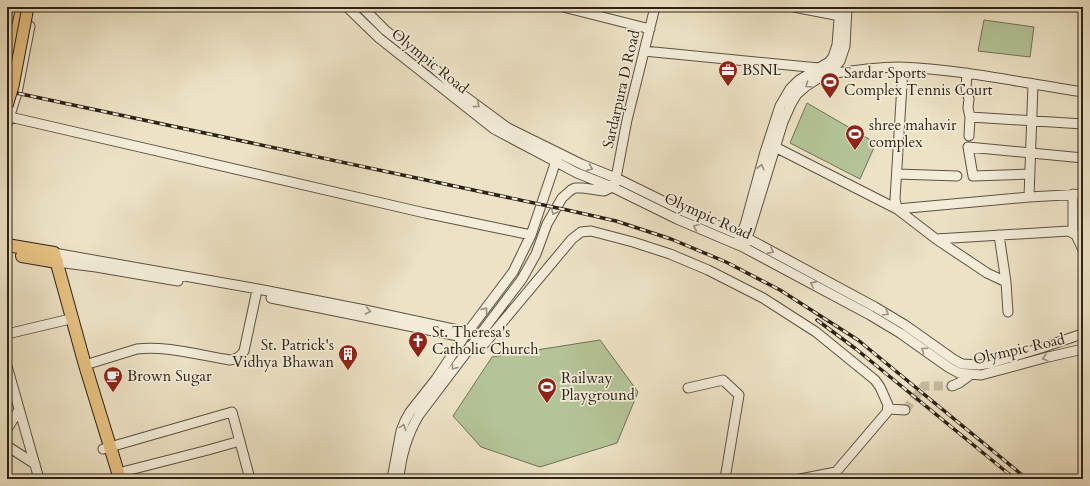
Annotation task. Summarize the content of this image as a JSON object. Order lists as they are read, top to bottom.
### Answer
{
  "streets": {
    "street": ["Olympic Road", "Sardarpura D Road"]
  },
  "crossings": [
    ["Olympic Road", "Sardarpura D Road"]
  ],
  "places": {
    "office": ["BSNL"],
    "sports": ["Sardar Sports Complex Tennis Court", "shree mahavir complex", "Railway Playground"],
    "church": ["St. Theresa's Catholic Church"],
    "building": ["St. Patrick's Vidhya Bhawan"],
    "cafe": ["Brown Sugar"]
  }
}
